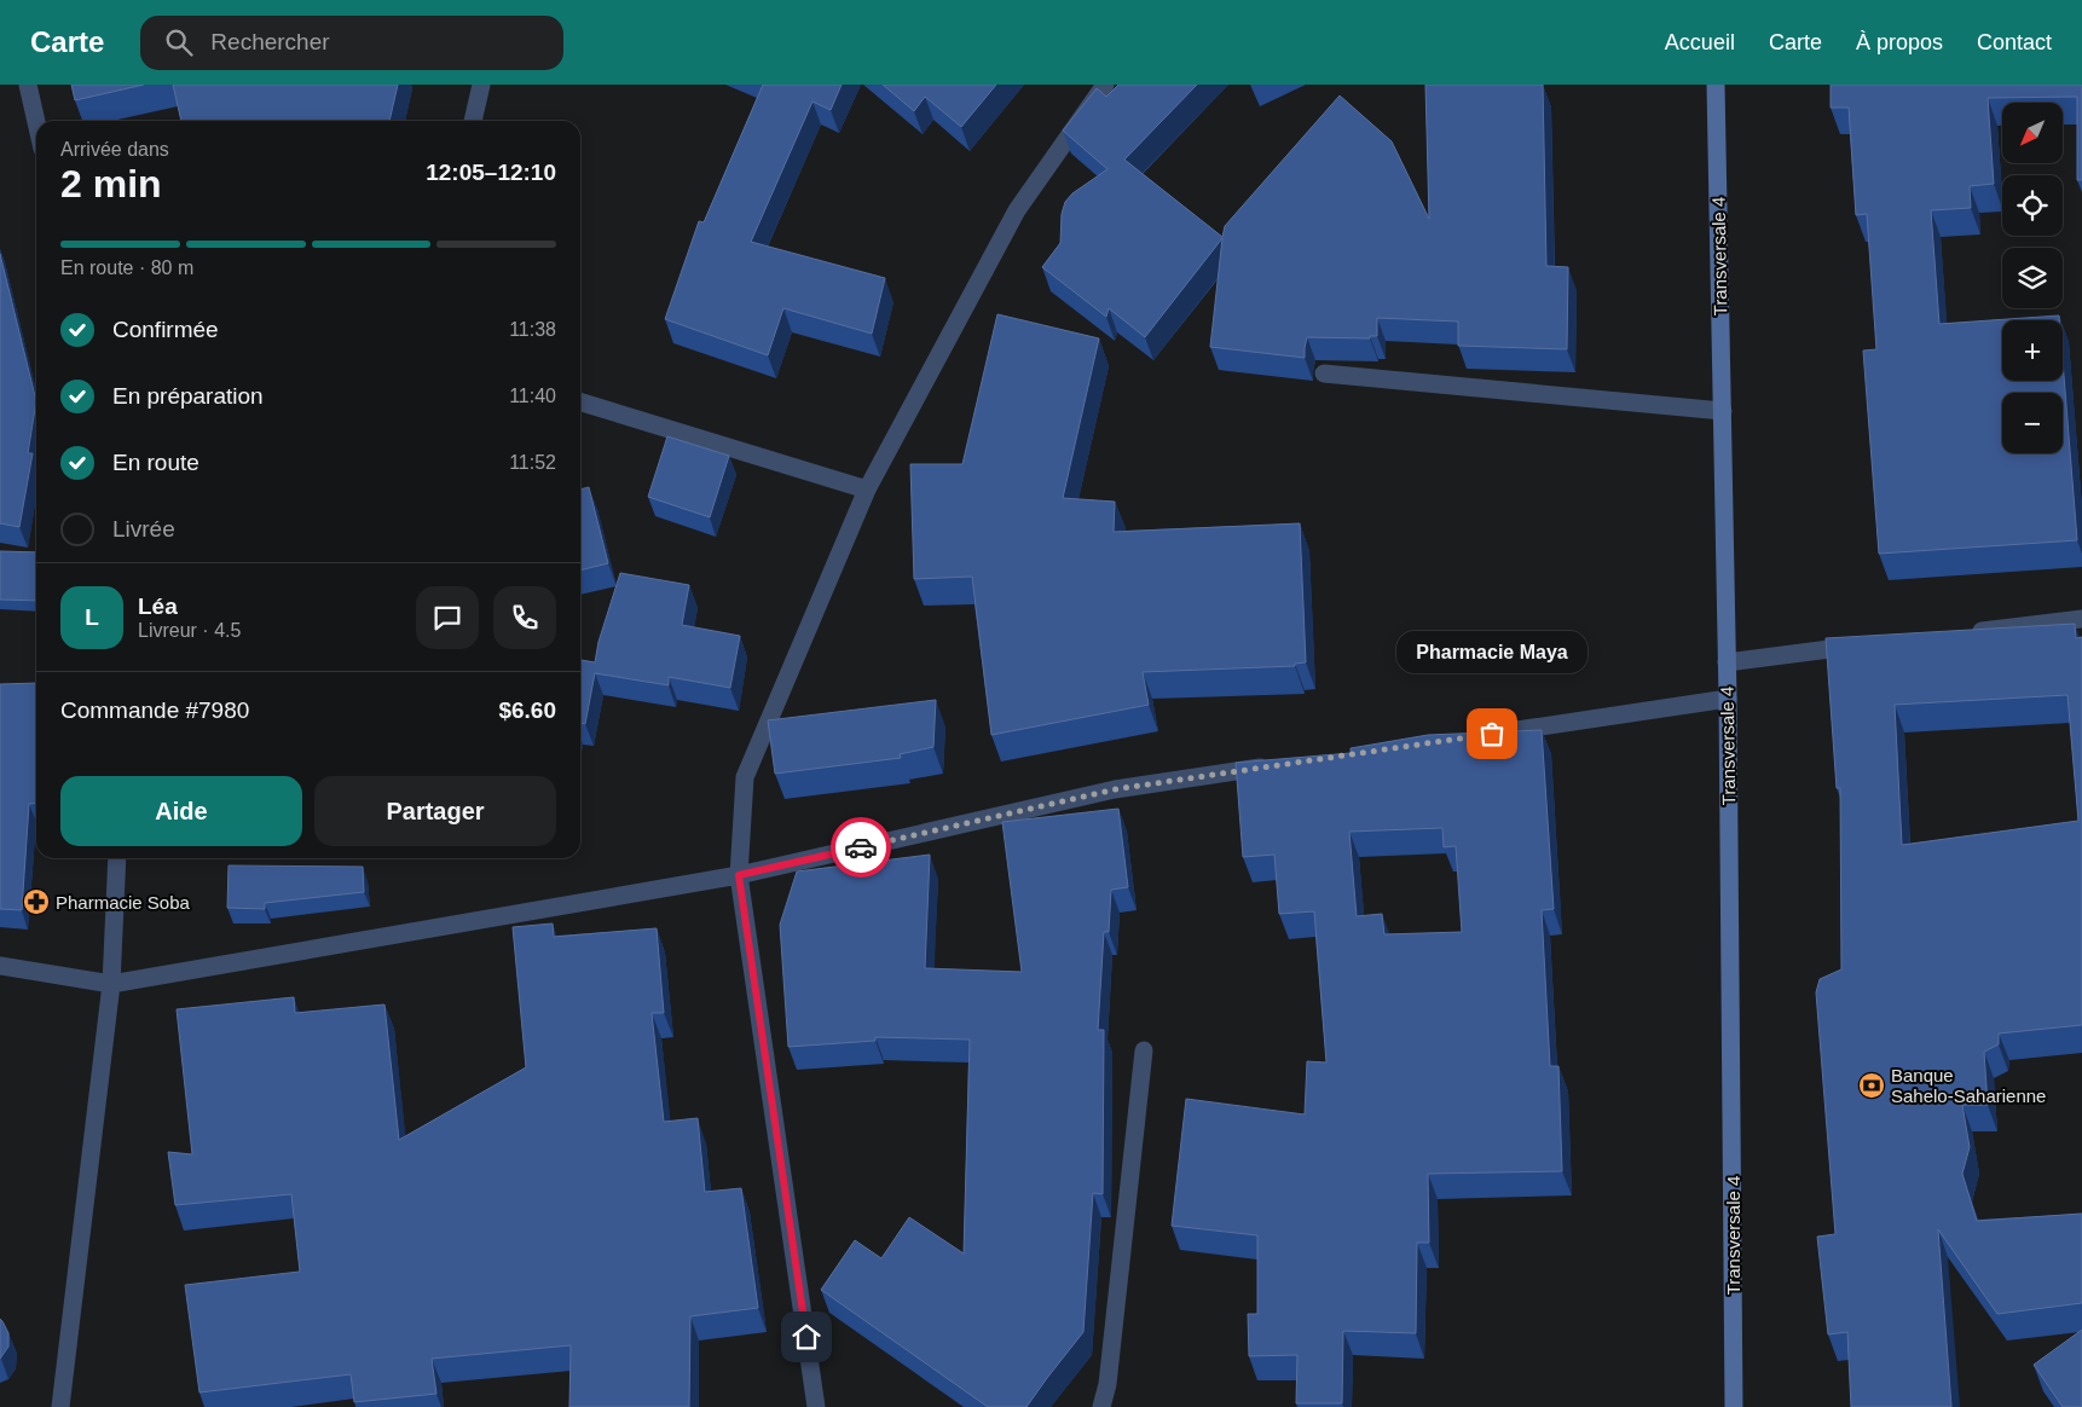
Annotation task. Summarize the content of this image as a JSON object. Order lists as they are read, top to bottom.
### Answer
{
  "streets": {
    "main road": ["Transversale 4"]
  },
  "places": {
    "other": ["Pharmacie Maya"],
    "pharmacy": ["Pharmacie Soba"],
    "bank": ["Banque Sahelo-Saharienne"]
  },
  "north": "bottom left",
  "page": {
    "header": "Carte",
    "search": "Rechercher",
    "nav": [
      "Accueil",
      "Carte",
      "À propos",
      "Contact"
    ],
    "map_buttons": ["+", "−"],
    "heading": ["2 min", "Arrivée dans", "12:05–12:10"],
    "panel": [
      "Léa",
      "Livreur · 4.5",
      "Commande #7980",
      "$6.60"
    ],
    "bar": "En route · 80 m",
    "list": [
      ["Confirmée", "11:38"],
      ["En préparation", "11:40"],
      ["En route", "11:52"],
      "Livrée"
    ],
    "round": "L",
    "bubble": "Pharmacie Maya",
    "buttons": ["Aide", "Partager"]
  }
}
